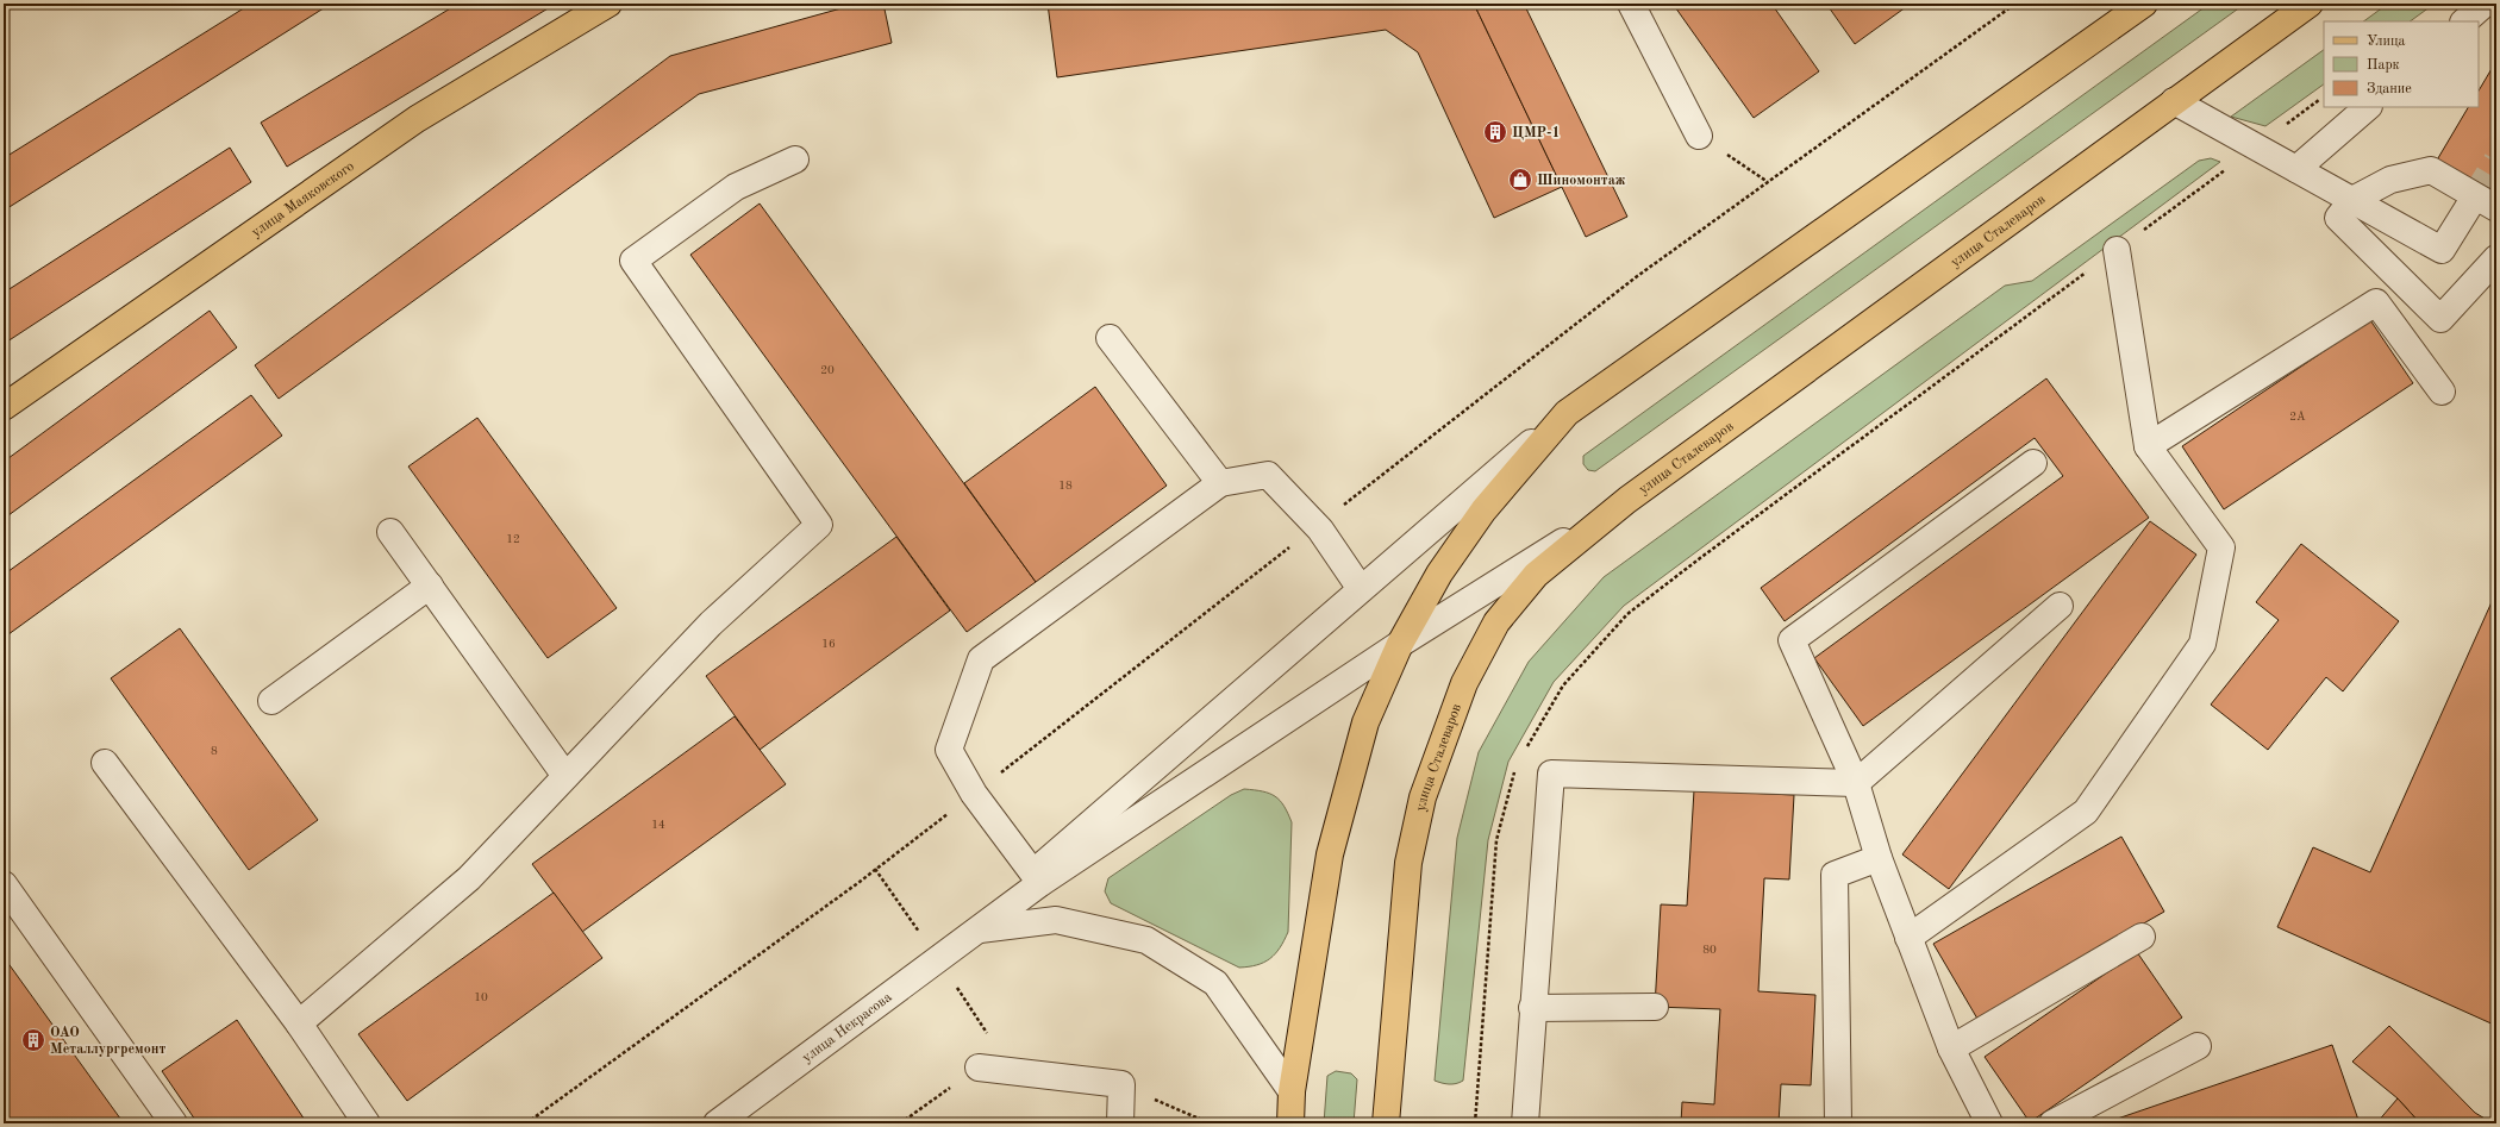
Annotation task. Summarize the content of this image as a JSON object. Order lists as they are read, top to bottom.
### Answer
{
  "streets": {
    "main road": ["улица Маяковского", "улица Сталеваров"],
    "street": ["улица Некрасова"]
  },
  "places": {
    "building": ["ЦМР-1", "OAO Металлургремонт"],
    "shop": ["Шиномонтаж"]
  },
  "house_numbers": [
    "20",
    "2А",
    "18",
    "12",
    "16",
    "8",
    "14",
    "80",
    "10"
  ],
  "legend": ["Улица", "Парк", "Здание"]
}
